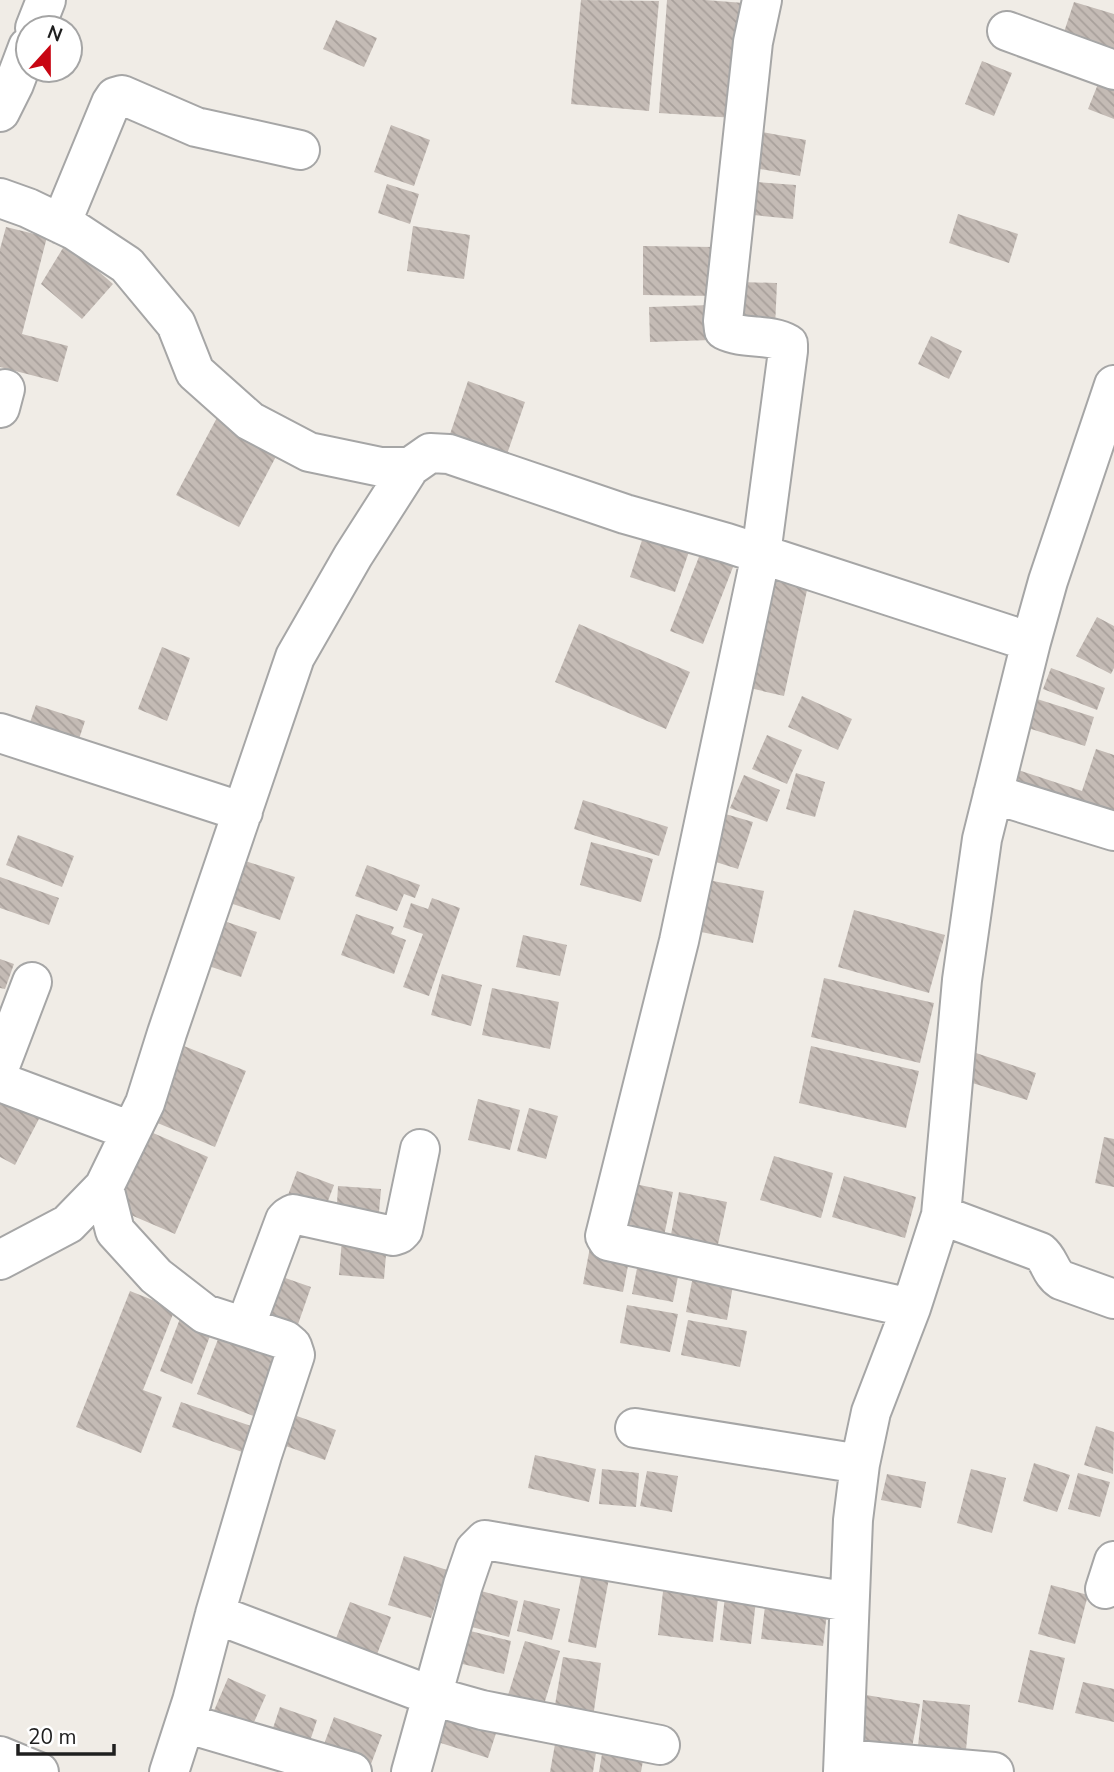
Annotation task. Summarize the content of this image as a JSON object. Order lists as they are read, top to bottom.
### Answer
{
  "scale_bar": "20 m",
  "north": "top"
}
